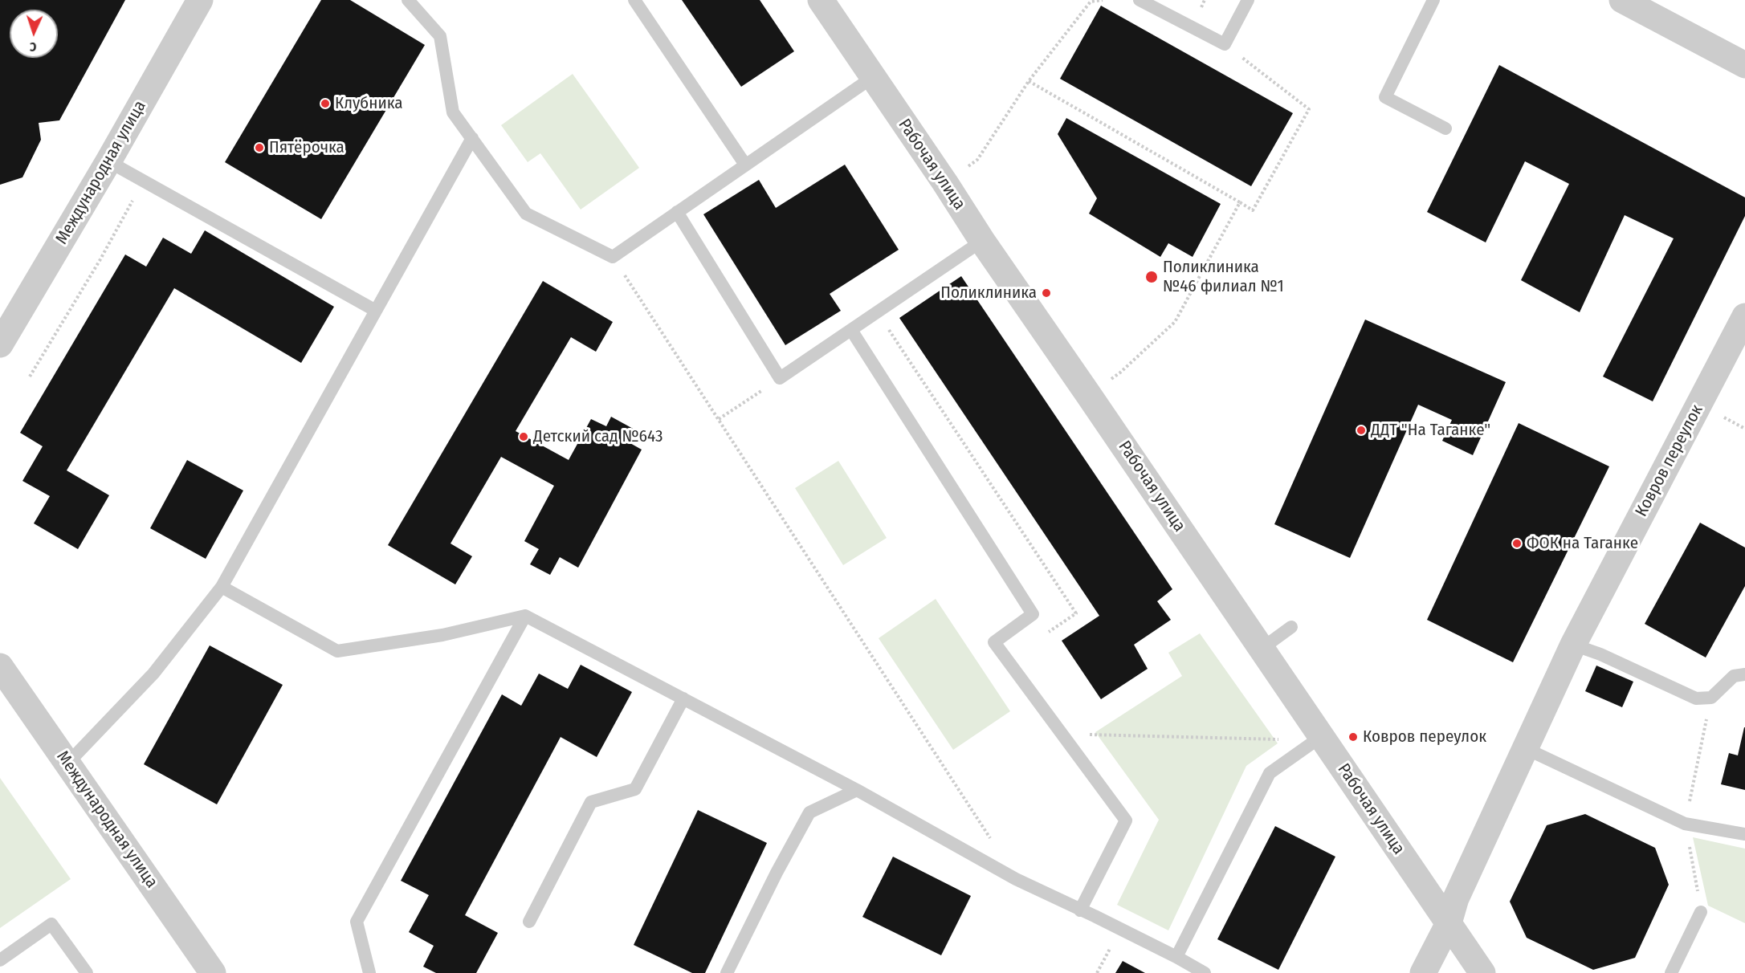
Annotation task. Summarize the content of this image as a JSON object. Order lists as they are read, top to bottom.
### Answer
{
  "streets": {
    "street": ["Рабочая улица", "Международная улица", "Ковров переулок"]
  },
  "crossings": [
    ["Рабочая улица", "Ковров переулок"]
  ],
  "places": [
    "Клубника",
    "Пятёрочка",
    "Поликлиника №46 филиал №1",
    "Поликлиника",
    "ДДТ \"На Таганке\"",
    "Детский сад №643",
    "ФОК на Таганке",
    "Ковров переулок"
  ],
  "north": "bottom"
}
